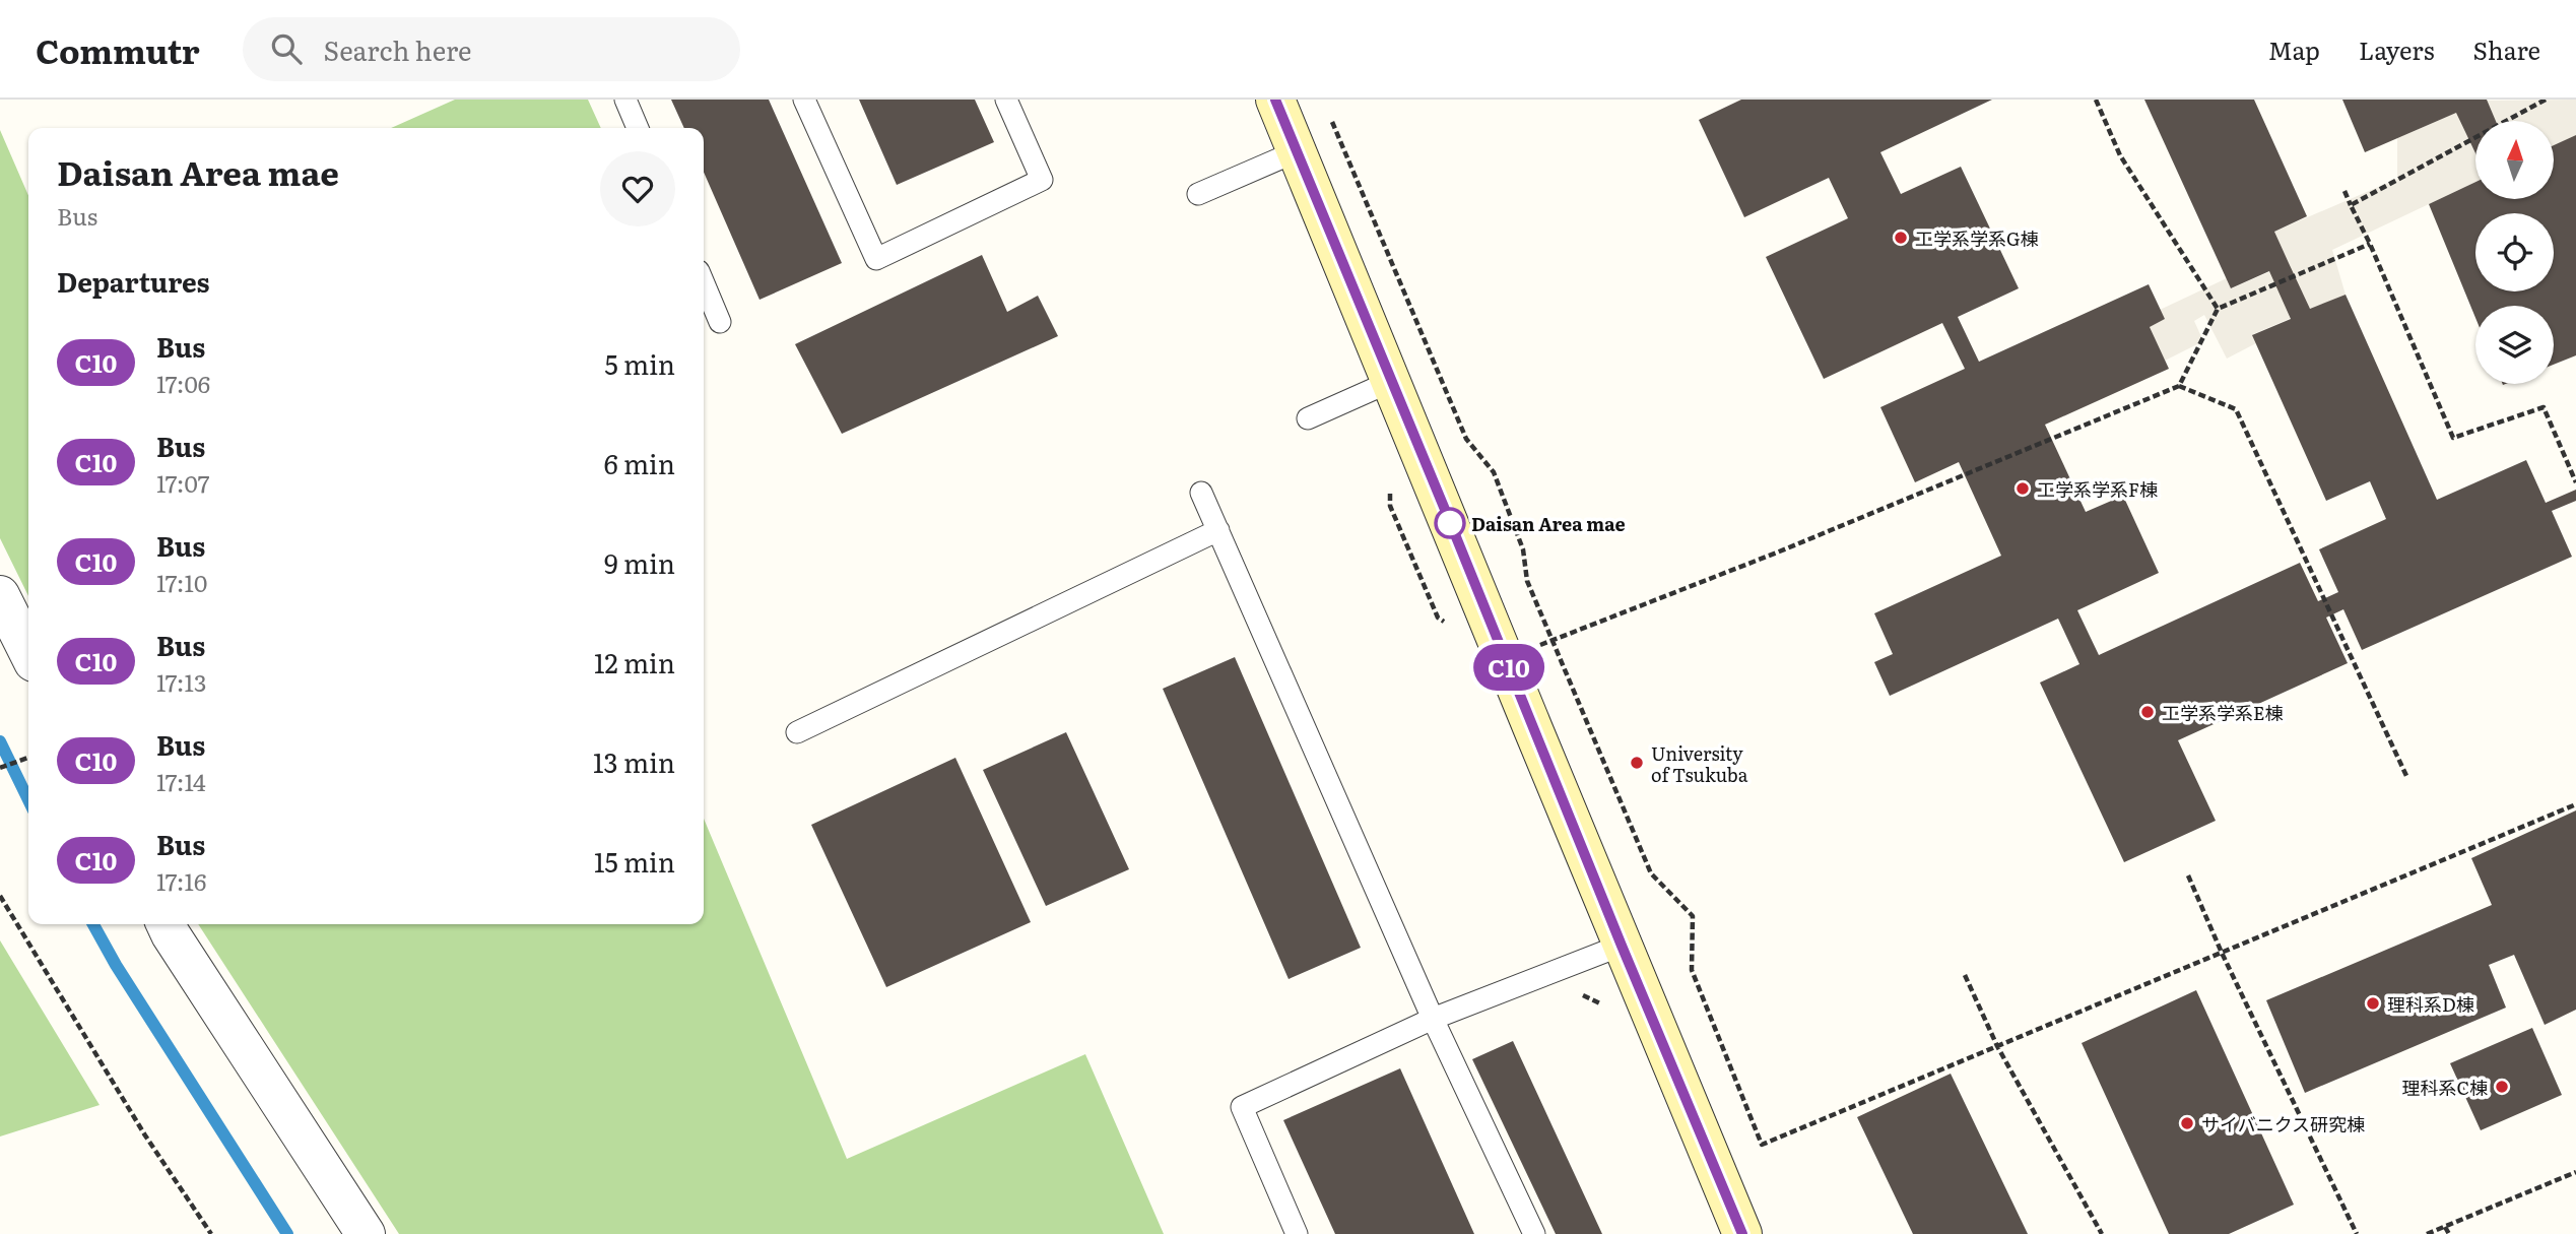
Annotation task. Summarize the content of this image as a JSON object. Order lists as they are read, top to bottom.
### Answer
{
  "places": [
    "工学系学系G棟",
    "工学系学系F棟",
    "Daisan Area mae",
    "工学系学系E棟",
    "University of Tsukuba",
    "理科系D棟",
    "理科系C棟",
    "サイバニクス研究棟"
  ],
  "lines": ["bus line C10"],
  "north": "top",
  "page": {
    "header": "Commutr",
    "search": "Search here",
    "nav": ["Map", "Layers", "Share"],
    "on_map": "C10",
    "heading": [
      ["Daisan Area mae", "Bus"],
      "Departures"
    ],
    "list": [
      {
        "mark": "C10",
        "name": "Bus",
        "note": "17:06",
        "value": "5 min"
      },
      {
        "mark": "C10",
        "name": "Bus",
        "note": "17:07",
        "value": "6 min"
      },
      {
        "mark": "C10",
        "name": "Bus",
        "note": "17:10",
        "value": "9 min"
      },
      {
        "mark": "C10",
        "name": "Bus",
        "note": "17:13",
        "value": "12 min"
      },
      {
        "mark": "C10",
        "name": "Bus",
        "note": "17:14",
        "value": "13 min"
      },
      {
        "mark": "C10",
        "name": "Bus",
        "note": "17:16",
        "value": "15 min"
      }
    ]
  }
}
